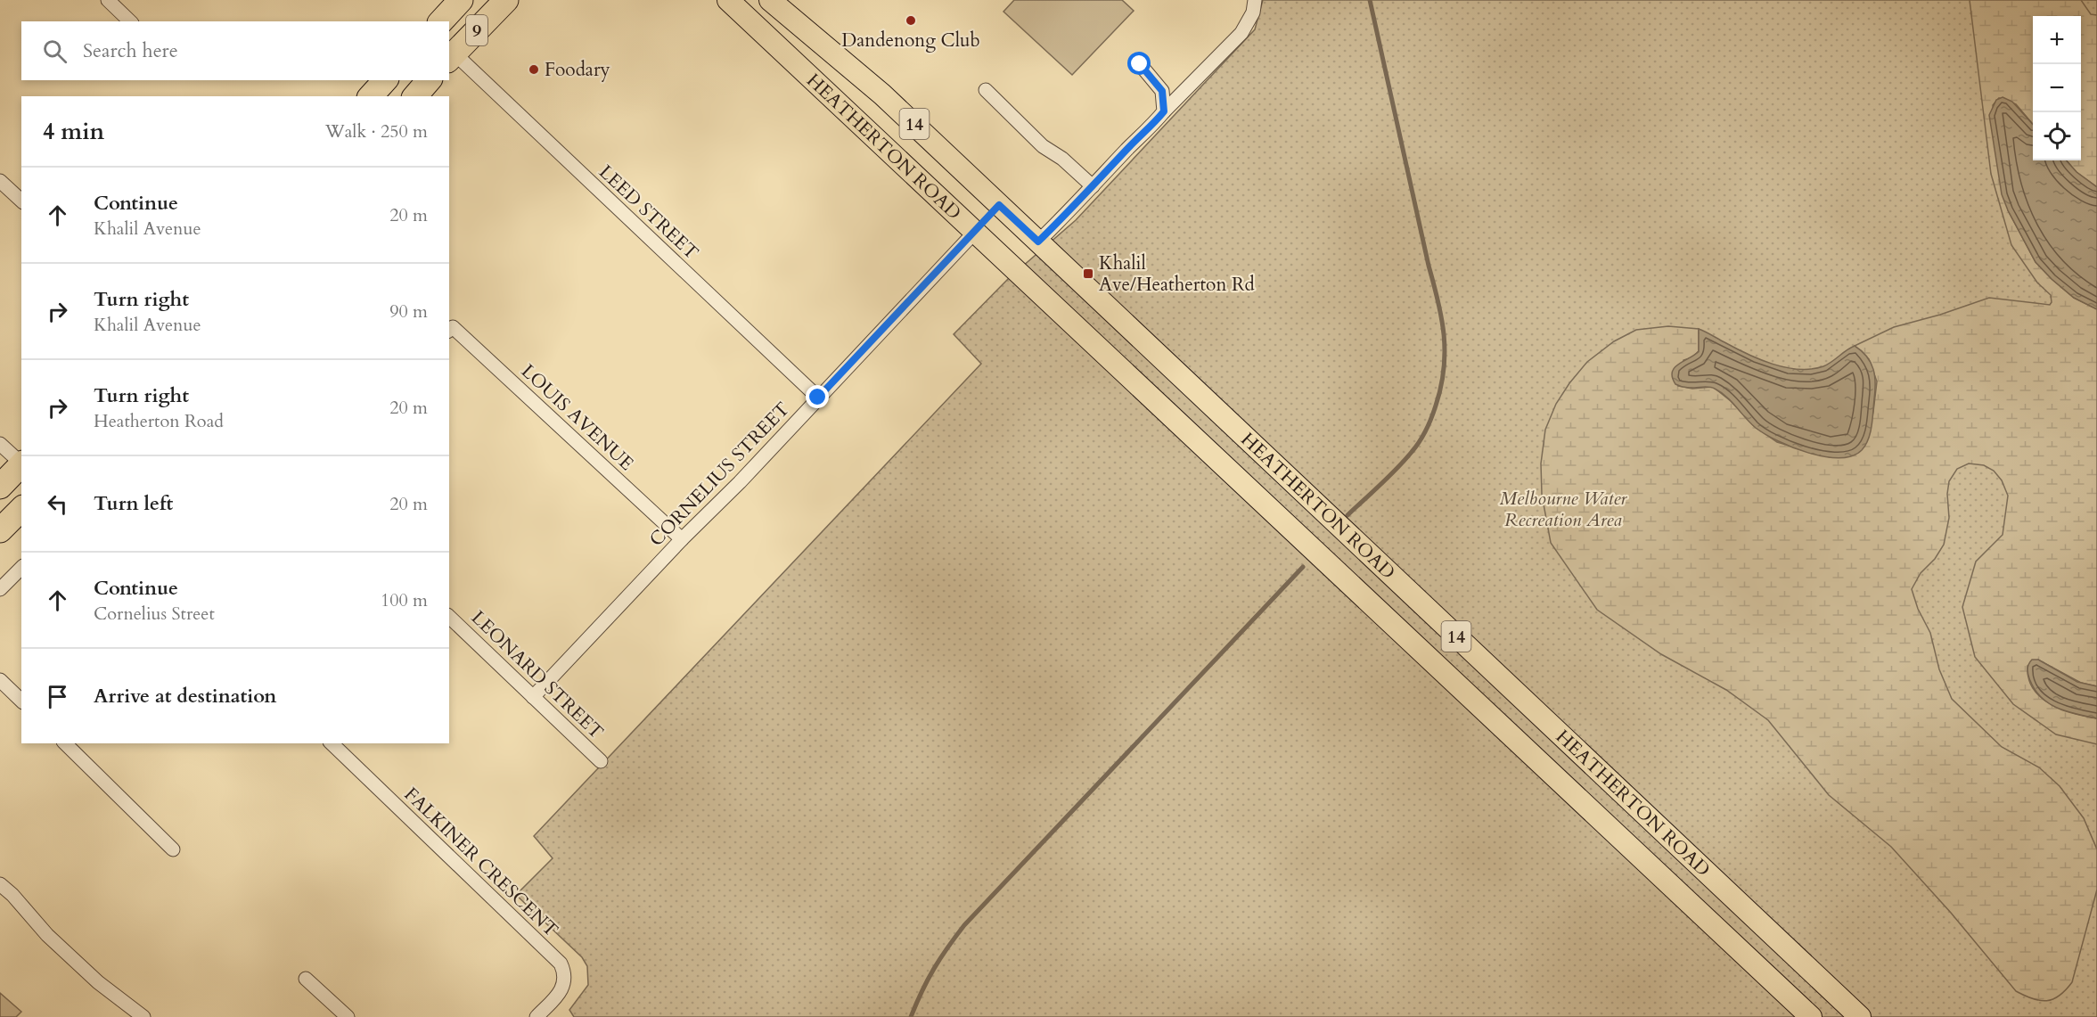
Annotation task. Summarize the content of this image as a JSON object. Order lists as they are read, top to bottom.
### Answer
{
  "streets": {
    "highway": ["9"],
    "main road": ["14", "HEATHERTON ROAD"],
    "street": [
      "LEED STREET",
      "LOUIS AVENUE",
      "CORNELIUS STREET",
      "LEONARD STREET",
      "FALKINER CRESCENT"
    ]
  },
  "crossings": [
    ["9", "LEED STREET"],
    ["HEATHERTON ROAD", "CORNELIUS STREET"],
    ["LEED STREET", "CORNELIUS STREET"],
    ["LOUIS AVENUE", "CORNELIUS STREET"],
    ["CORNELIUS STREET", "LEONARD STREET"]
  ],
  "parks": ["Melbourne Water Recreation Area"],
  "places": {
    "other": ["Dandenong Club", "Foodary"],
    "transit": ["Khalil Ave/Heatherton Rd"]
  },
  "page": {
    "map_buttons": ["+", "−"],
    "search": "Search here",
    "heading": ["4 min", "Walk · 250 m"],
    "list": [
      ["Continue", "Khalil Avenue", "20 m"],
      ["Turn right", "Khalil Avenue", "90 m"],
      ["Turn right", "Heatherton Road", "20 m"],
      ["Turn left", "20 m"],
      ["Continue", "Cornelius Street", "100 m"],
      "Arrive at destination"
    ]
  }
}
